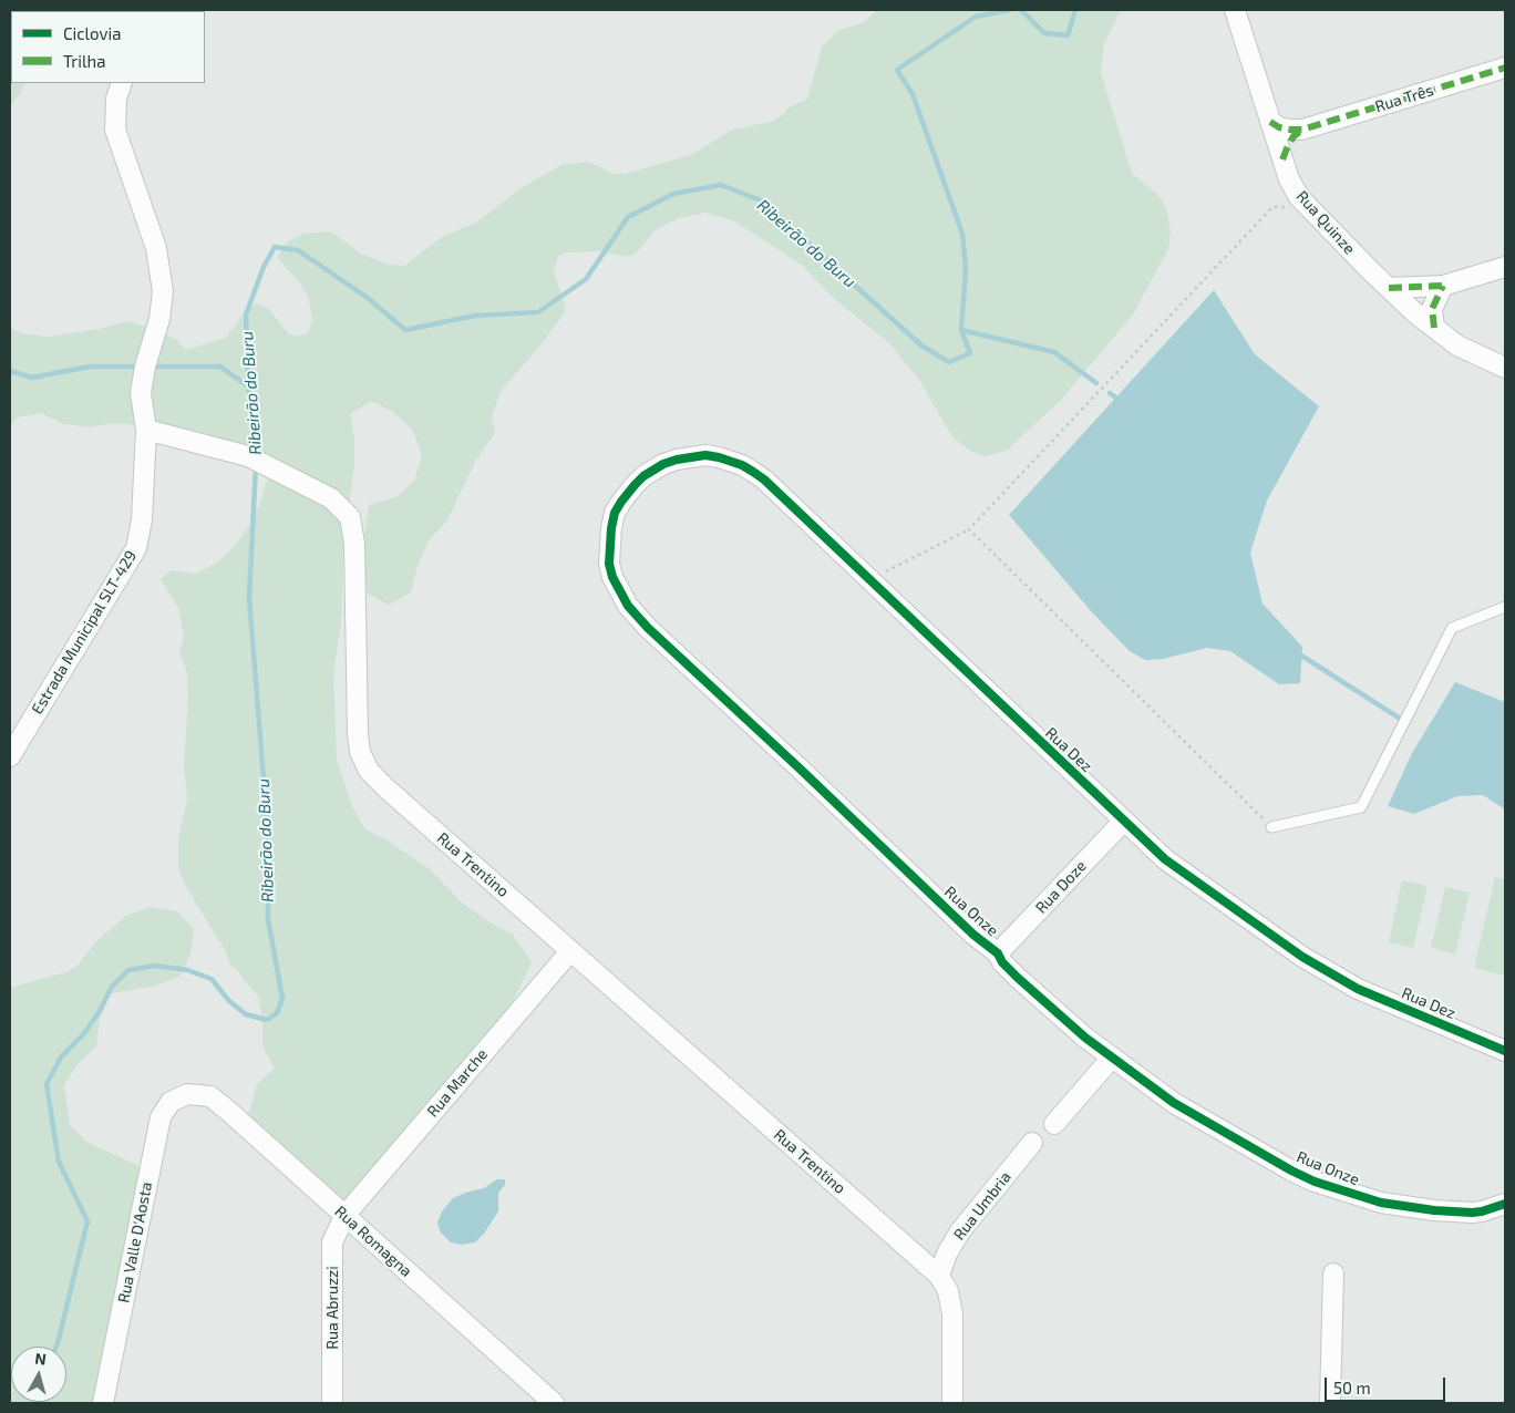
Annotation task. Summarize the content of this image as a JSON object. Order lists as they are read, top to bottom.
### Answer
{
  "streets": {
    "street": [
      "Rua Três",
      "Rua Quinze",
      "Estrada Municipal SLT-429",
      "Rua Dez",
      "Rua Trentino",
      "Rua Doze",
      "Rua Onze",
      "Rua Marche",
      "Rua Umbria",
      "Rua Romagna",
      "Rua Valle D'Aosta",
      "Rua Abruzzi"
    ]
  },
  "crossings": [
    ["Rua Três", "Rua Quinze"],
    ["Estrada Municipal SLT-429", "Rua Trentino"],
    ["Rua Dez", "Rua Doze"],
    ["Rua Dez", "Rua Onze"],
    ["Rua Trentino", "Rua Marche"],
    ["Rua Trentino", "Rua Umbria"],
    ["Rua Doze", "Rua Onze"],
    ["Rua Marche", "Rua Romagna"],
    ["Rua Marche", "Rua Abruzzi"],
    ["Rua Romagna", "Rua Valle D'Aosta"],
    ["Rua Romagna", "Rua Abruzzi"]
  ],
  "water": ["Ribeirão do Buru"],
  "legend": ["Ciclovia", "Trilha"],
  "scale_bar": "50 m",
  "north": "top"
}
